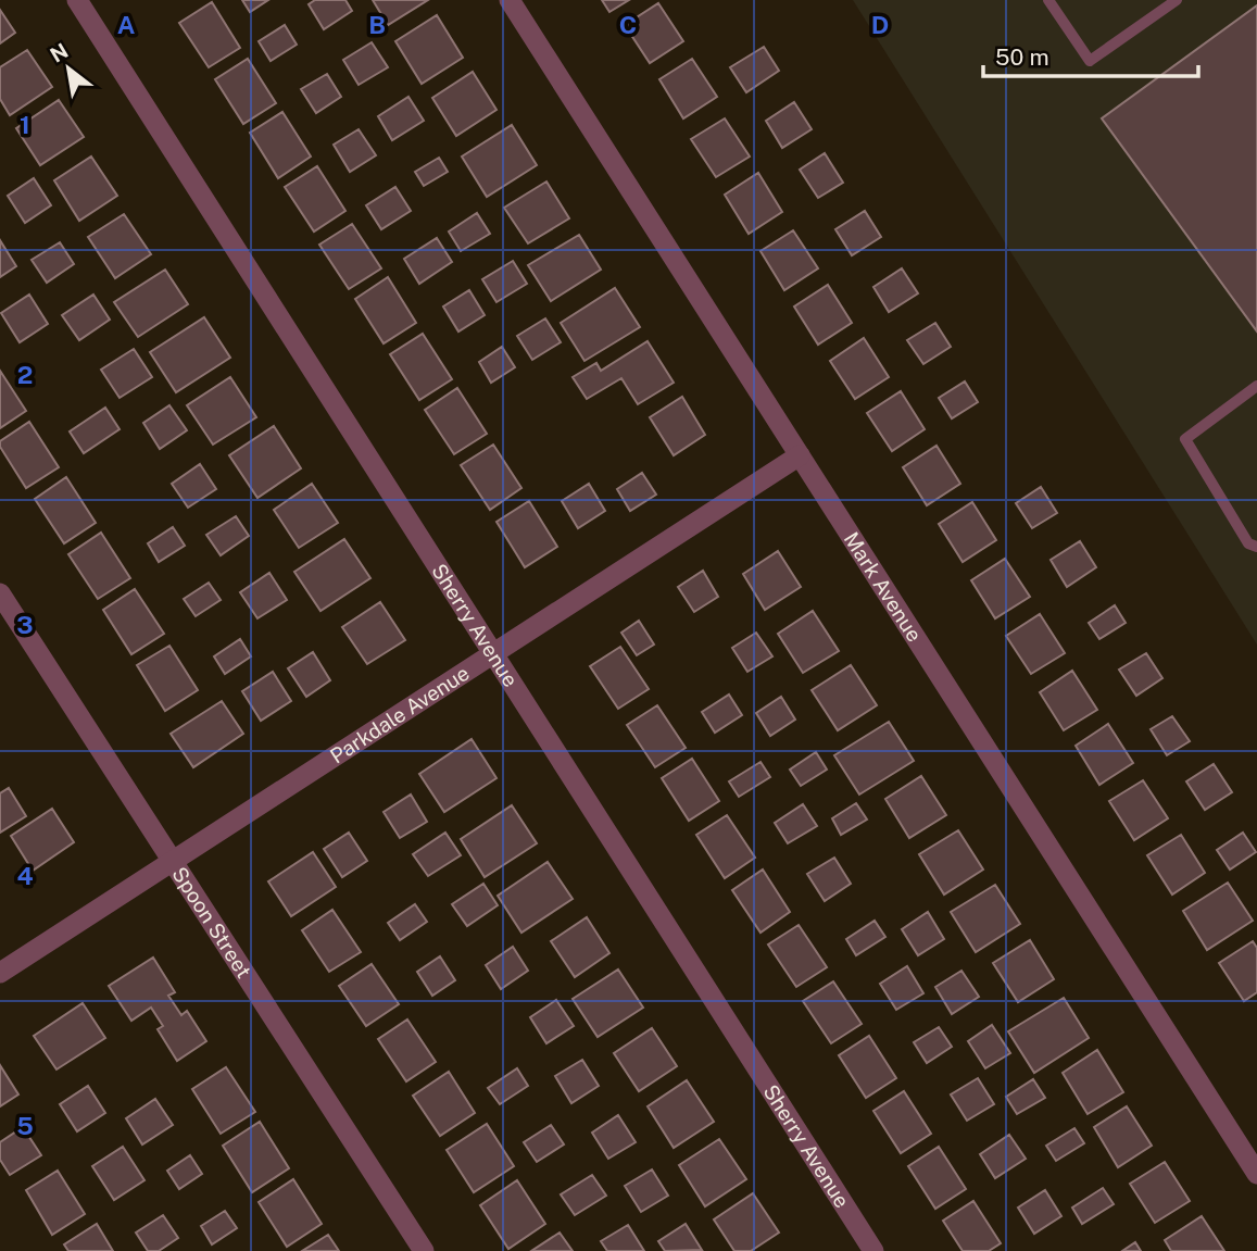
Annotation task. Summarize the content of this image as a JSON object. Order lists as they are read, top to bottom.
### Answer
{
  "streets": {
    "street": [
      "Mark Avenue",
      "Sherry Avenue",
      "Parkdale Avenue",
      "Spoon Street"
    ]
  },
  "crossings": [
    ["Mark Avenue", "Parkdale Avenue"],
    ["Sherry Avenue", "Parkdale Avenue"],
    ["Parkdale Avenue", "Spoon Street"]
  ],
  "scale_bar": "50 m",
  "north": "top left",
  "grid": {
    "columns": [
      "A",
      "B",
      "C",
      "D"
    ],
    "rows": [
      "1",
      "2",
      "3",
      "4",
      "5"
    ]
  }
}
